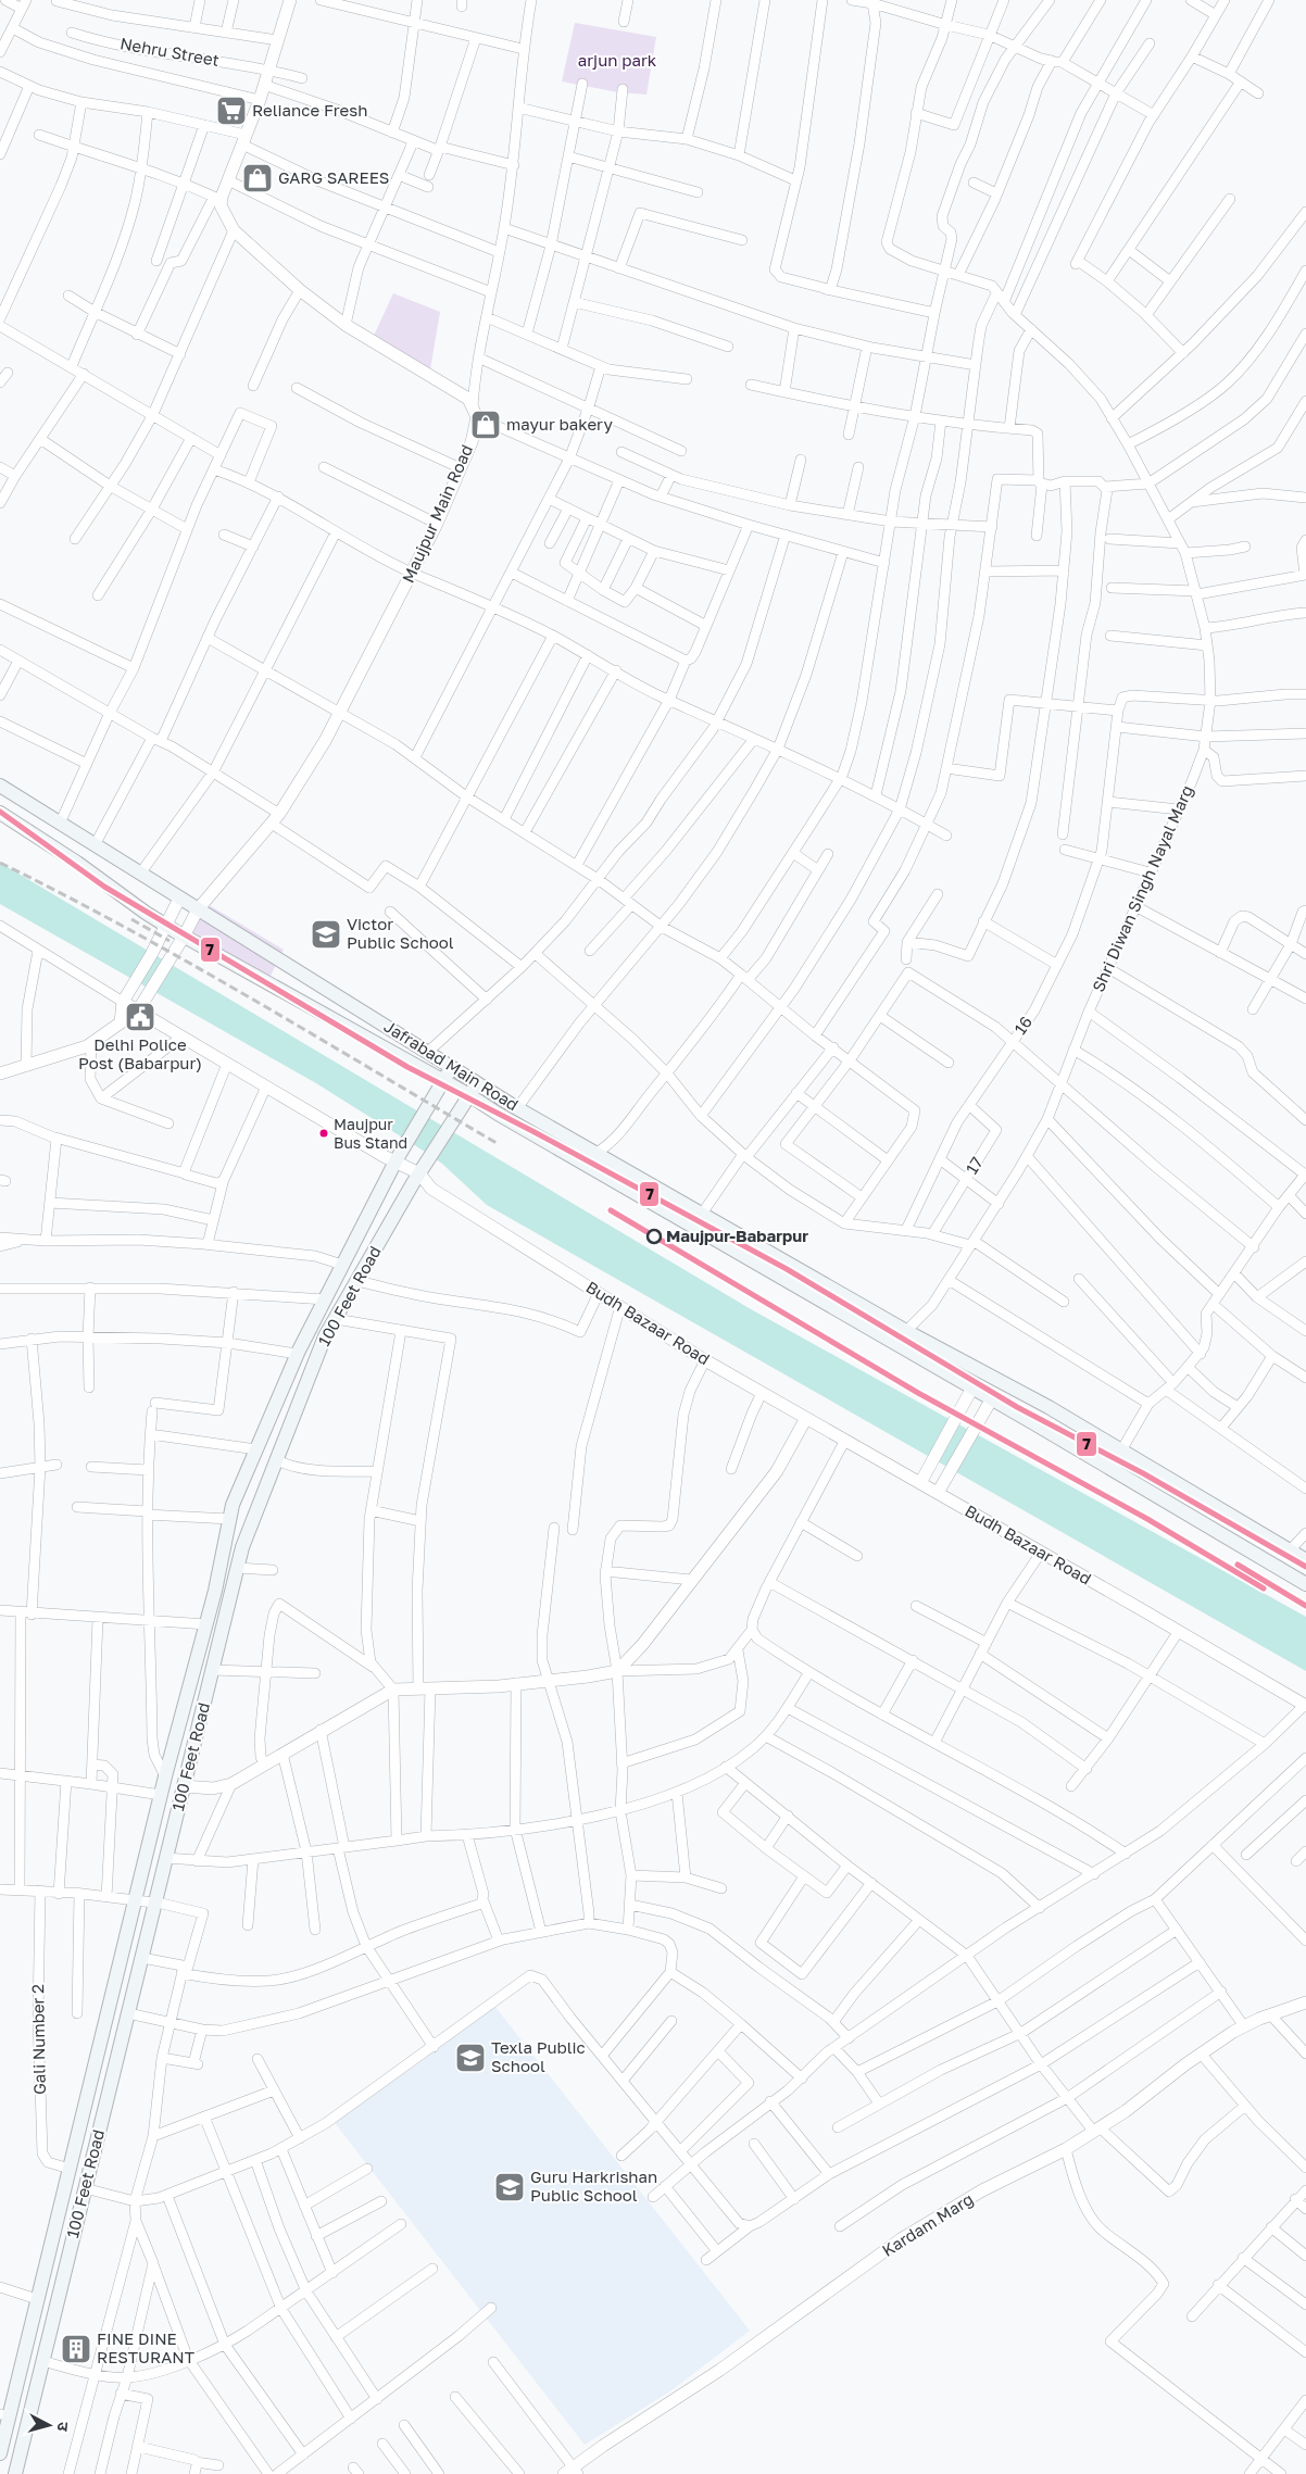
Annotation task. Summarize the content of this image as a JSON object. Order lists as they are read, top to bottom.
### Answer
{
  "streets": {
    "main road": ["Jafrabad Main Road", "100 Feet Road"],
    "street": [
      "Nehru Street",
      "Maujpur Main Road",
      "Shri Diwan Singh Nayal Marg",
      "16",
      "17",
      "Budh Bazaar Road",
      "Gali Number 2",
      "Kardam Marg"
    ]
  },
  "crossings": [
    ["Maujpur Main Road", "Jafrabad Main Road"],
    ["Maujpur Main Road", "Budh Bazaar Road"],
    ["Shri Diwan Singh Nayal Marg", "Jafrabad Main Road"],
    ["16", "17"],
    ["Jafrabad Main Road", "100 Feet Road"],
    ["100 Feet Road", "Budh Bazaar Road"],
    ["100 Feet Road", "Gali Number 2"]
  ],
  "parks": ["arjun park"],
  "places": {
    "supermarket": ["Reliance Fresh"],
    "shop": ["GARG SAREES", "mayur bakery"],
    "school or university": ["Victor Public School", "Texla Public School", "Guru Harkrishan Public School"],
    "public building": ["Delhi Police Post (Babarpur)"],
    "other": ["Maujpur Bus Stand", "Maujpur-Babarpur"],
    "building": ["FINE DINE RESTURANT"]
  },
  "lines": ["transit line 7"],
  "north": "right"
}
